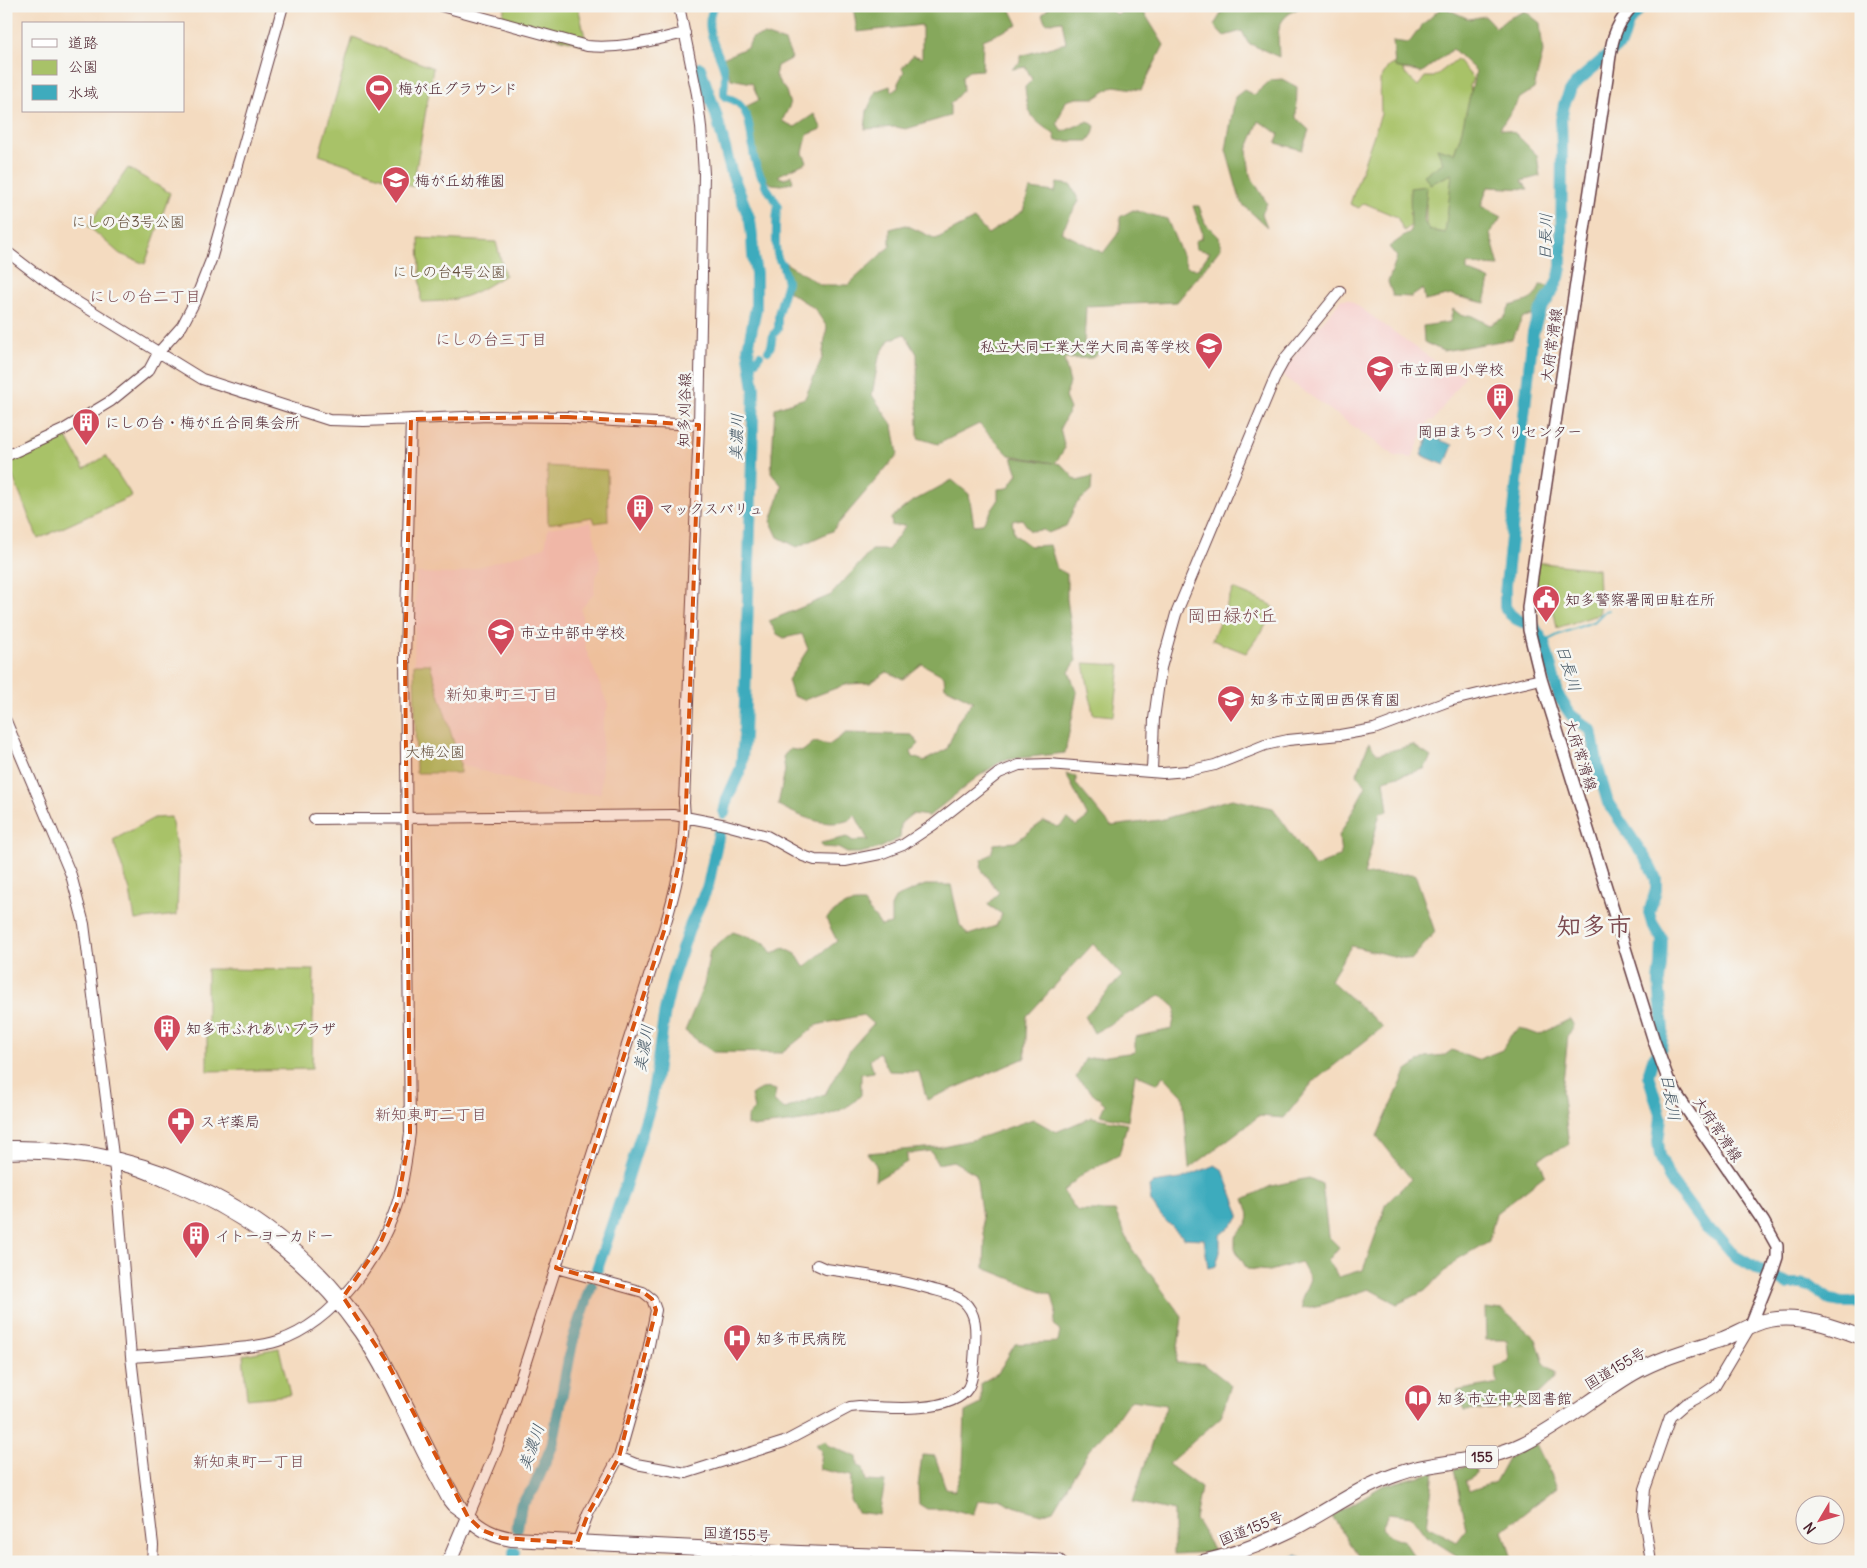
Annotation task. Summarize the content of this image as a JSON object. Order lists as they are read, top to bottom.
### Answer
{
  "streets": {
    "highway": ["国道155号", "155"],
    "main road": ["大府常滑線"],
    "street": ["知多刈谷線"]
  },
  "crossings": [
    ["大府常滑線", "国道155号"],
    ["知多刈谷線", "国道155号"]
  ],
  "districts": [
    "にしの台二丁目",
    "にしの台三丁目",
    "岡田緑が丘",
    "新知東町三丁目",
    "知多市",
    "新知東町二丁目",
    "新知東町一丁目"
  ],
  "water": ["日長川", "美濃川"],
  "parks": ["にしの台3号公園", "にしの台4号公園", "大梅公園"],
  "places": {
    "sports": ["梅が丘グラウンド"],
    "school or university": [
      "梅が丘幼稚園",
      "私立大同工業大学大同高等学校",
      "市立岡田小学校",
      "市立中部中学校",
      "知多市立岡田西保育園"
    ],
    "building": [
      "岡田まちづくりセンター",
      "にしの台・梅が丘合同集会所",
      "マックスバリュ",
      "知多市ふれあいプラザ",
      "イトーヨーカドー"
    ],
    "public building": ["知多警察署岡田駐在所"],
    "pharmacy": ["スギ薬局"],
    "hospital": ["知多市民病院"],
    "library": ["知多市立中央図書館"]
  },
  "legend": ["道路", "公園", "水域"],
  "north": "bottom left"
}
